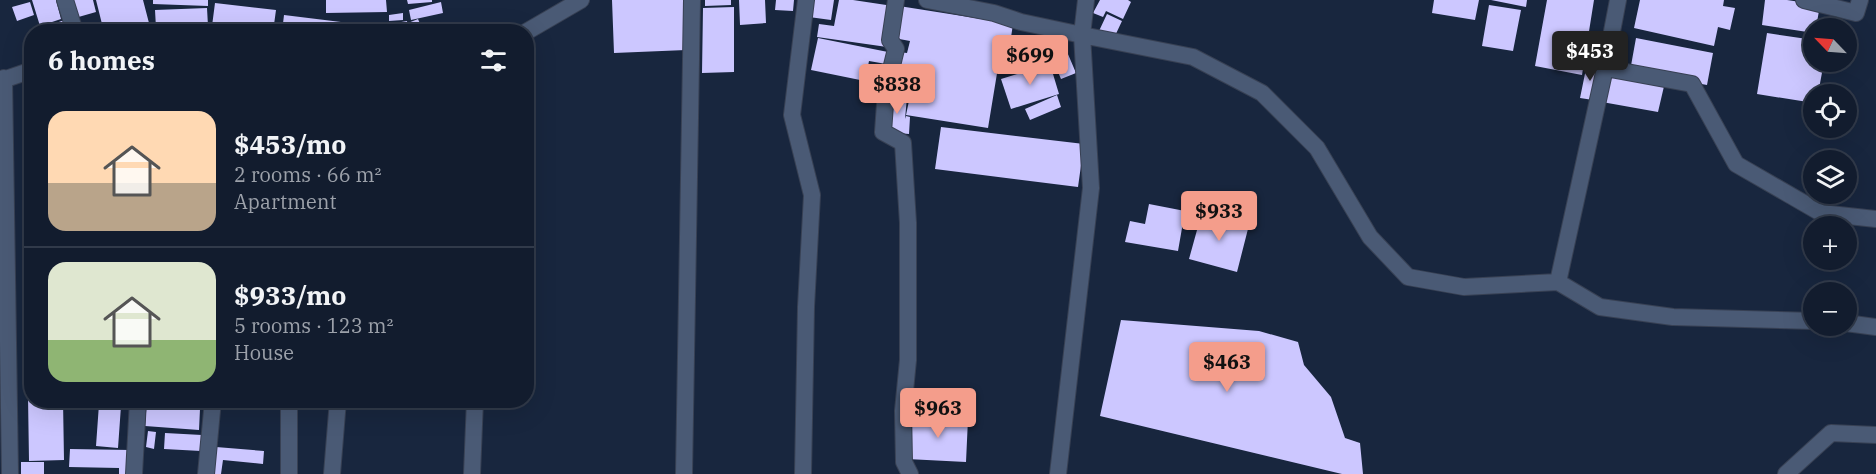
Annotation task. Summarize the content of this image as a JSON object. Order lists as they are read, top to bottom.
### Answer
{
  "north": "top left",
  "page": {
    "map_buttons": ["+", "−"],
    "heading": "6 homes",
    "price": [
      "$453",
      "$699",
      "$838",
      "$933",
      "$463",
      "$963"
    ],
    "list": [
      {
        "name": "$453/mo",
        "note": "2 rooms · 66 m² · Apartment"
      },
      {
        "name": "$933/mo",
        "note": "5 rooms · 123 m² · House"
      }
    ]
  }
}
